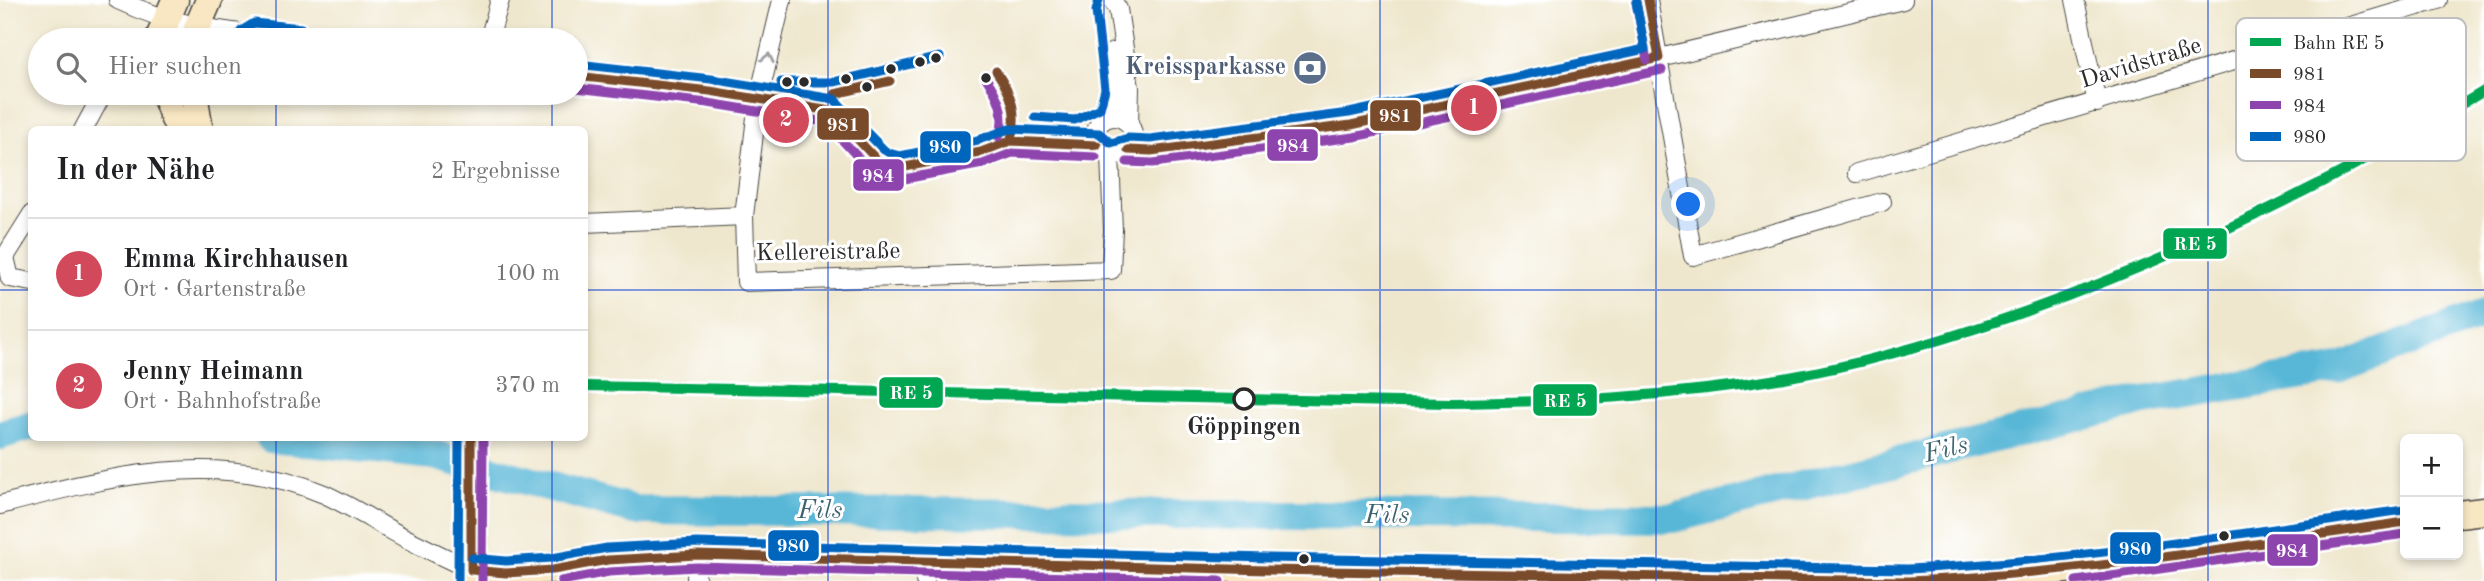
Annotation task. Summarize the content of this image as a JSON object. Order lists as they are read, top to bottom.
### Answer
{
  "streets": {
    "street": ["Davidstraße", "Kellereistraße"]
  },
  "water": ["Fils"],
  "places": {
    "bank": ["Kreissparkasse"],
    "other": ["Göppingen"]
  },
  "lines": ["transit line 981", "transit line 980", "transit line 984"],
  "legend": [
    "Bahn RE 5",
    "981",
    "984",
    "980"
  ],
  "page": {
    "search": "Hier suchen",
    "pins": ["1", "2"],
    "heading": ["In der Nähe", "2 Ergebnisse"],
    "list": [
      {
        "mark": "1",
        "name": "Emma Kirchhausen",
        "note": "Ort · Gartenstraße",
        "value": "100 m"
      },
      {
        "mark": "2",
        "name": "Jenny Heimann",
        "note": "Ort · Bahnhofstraße",
        "value": "370 m"
      }
    ],
    "map_buttons": ["+", "−"]
  }
}
